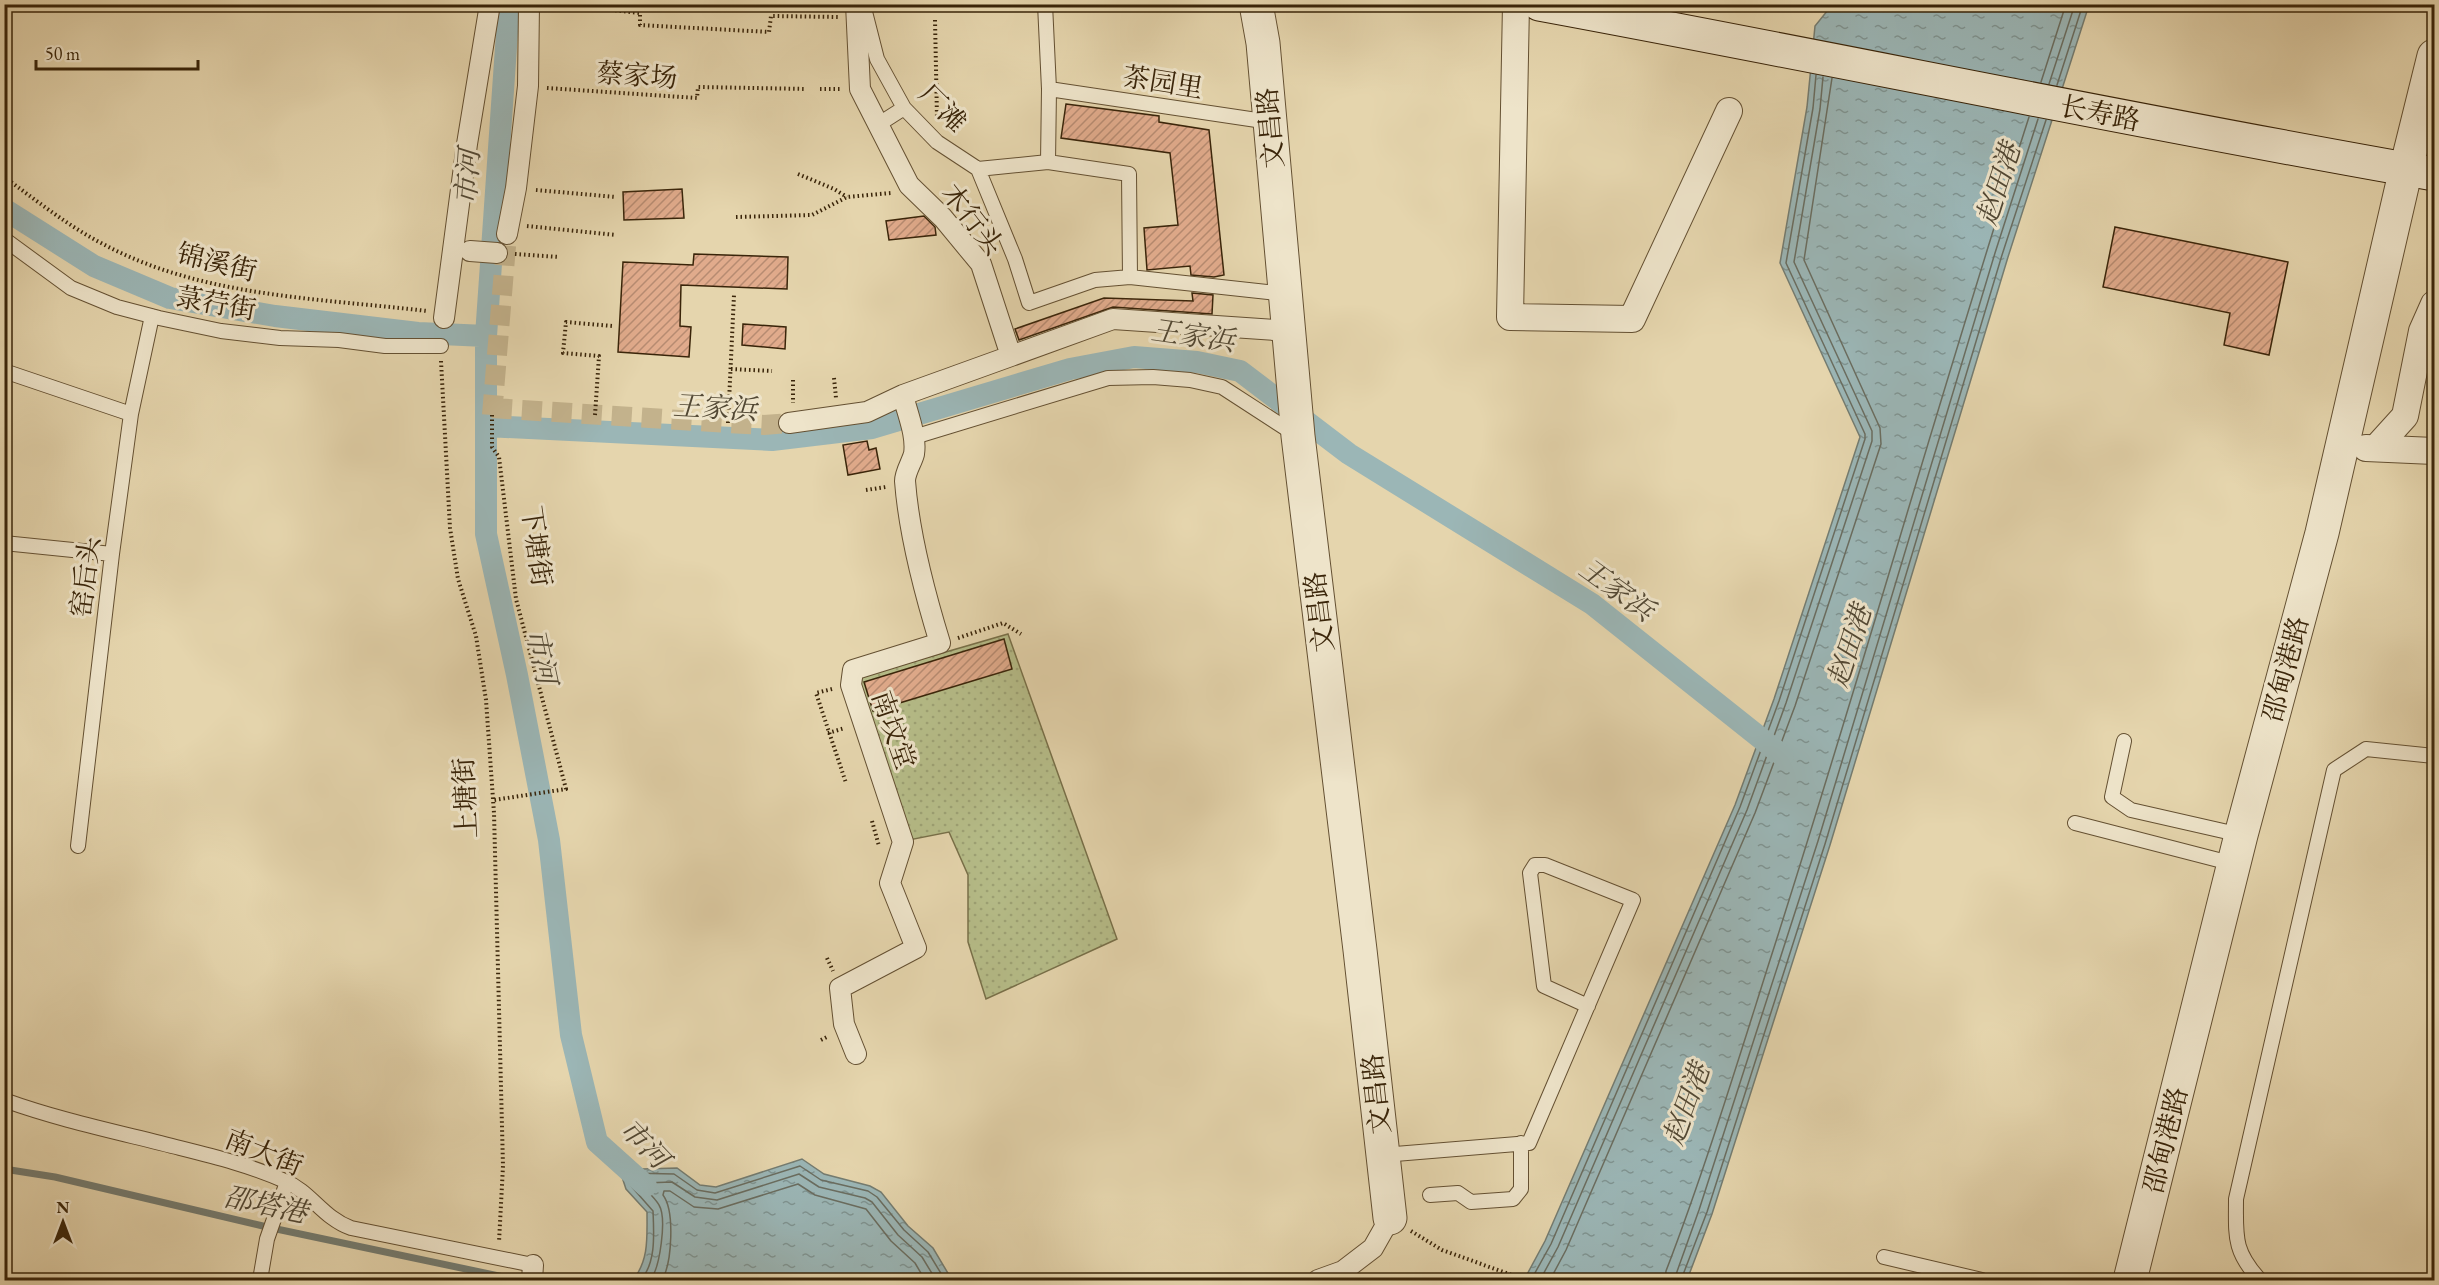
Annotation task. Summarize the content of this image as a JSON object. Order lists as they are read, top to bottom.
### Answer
{
  "streets": {
    "street": [
      "长寿路",
      "文昌路",
      "木行头",
      "邵甸港路",
      "南坟堂"
    ],
    "lane": [
      "茶园里",
      "厂滩",
      "菉荇街",
      "窑后头",
      "南大街"
    ],
    "path": [
      "蔡家场",
      "锦溪街",
      "下塘街",
      "上塘街"
    ]
  },
  "crossings": [
    ["茶园里", "文昌路"],
    ["厂滩", "木行头"],
    ["长寿路", "邵甸港路"],
    ["菉荇街", "窑后头"],
    ["菉荇街", "上塘街"],
    ["下塘街", "上塘街"],
    ["上塘街", "南大街"]
  ],
  "water": [
    "市河",
    "赵田港",
    "王家浜",
    "邵塔港"
  ],
  "scale_bar": "50 m",
  "north": "top"
}
